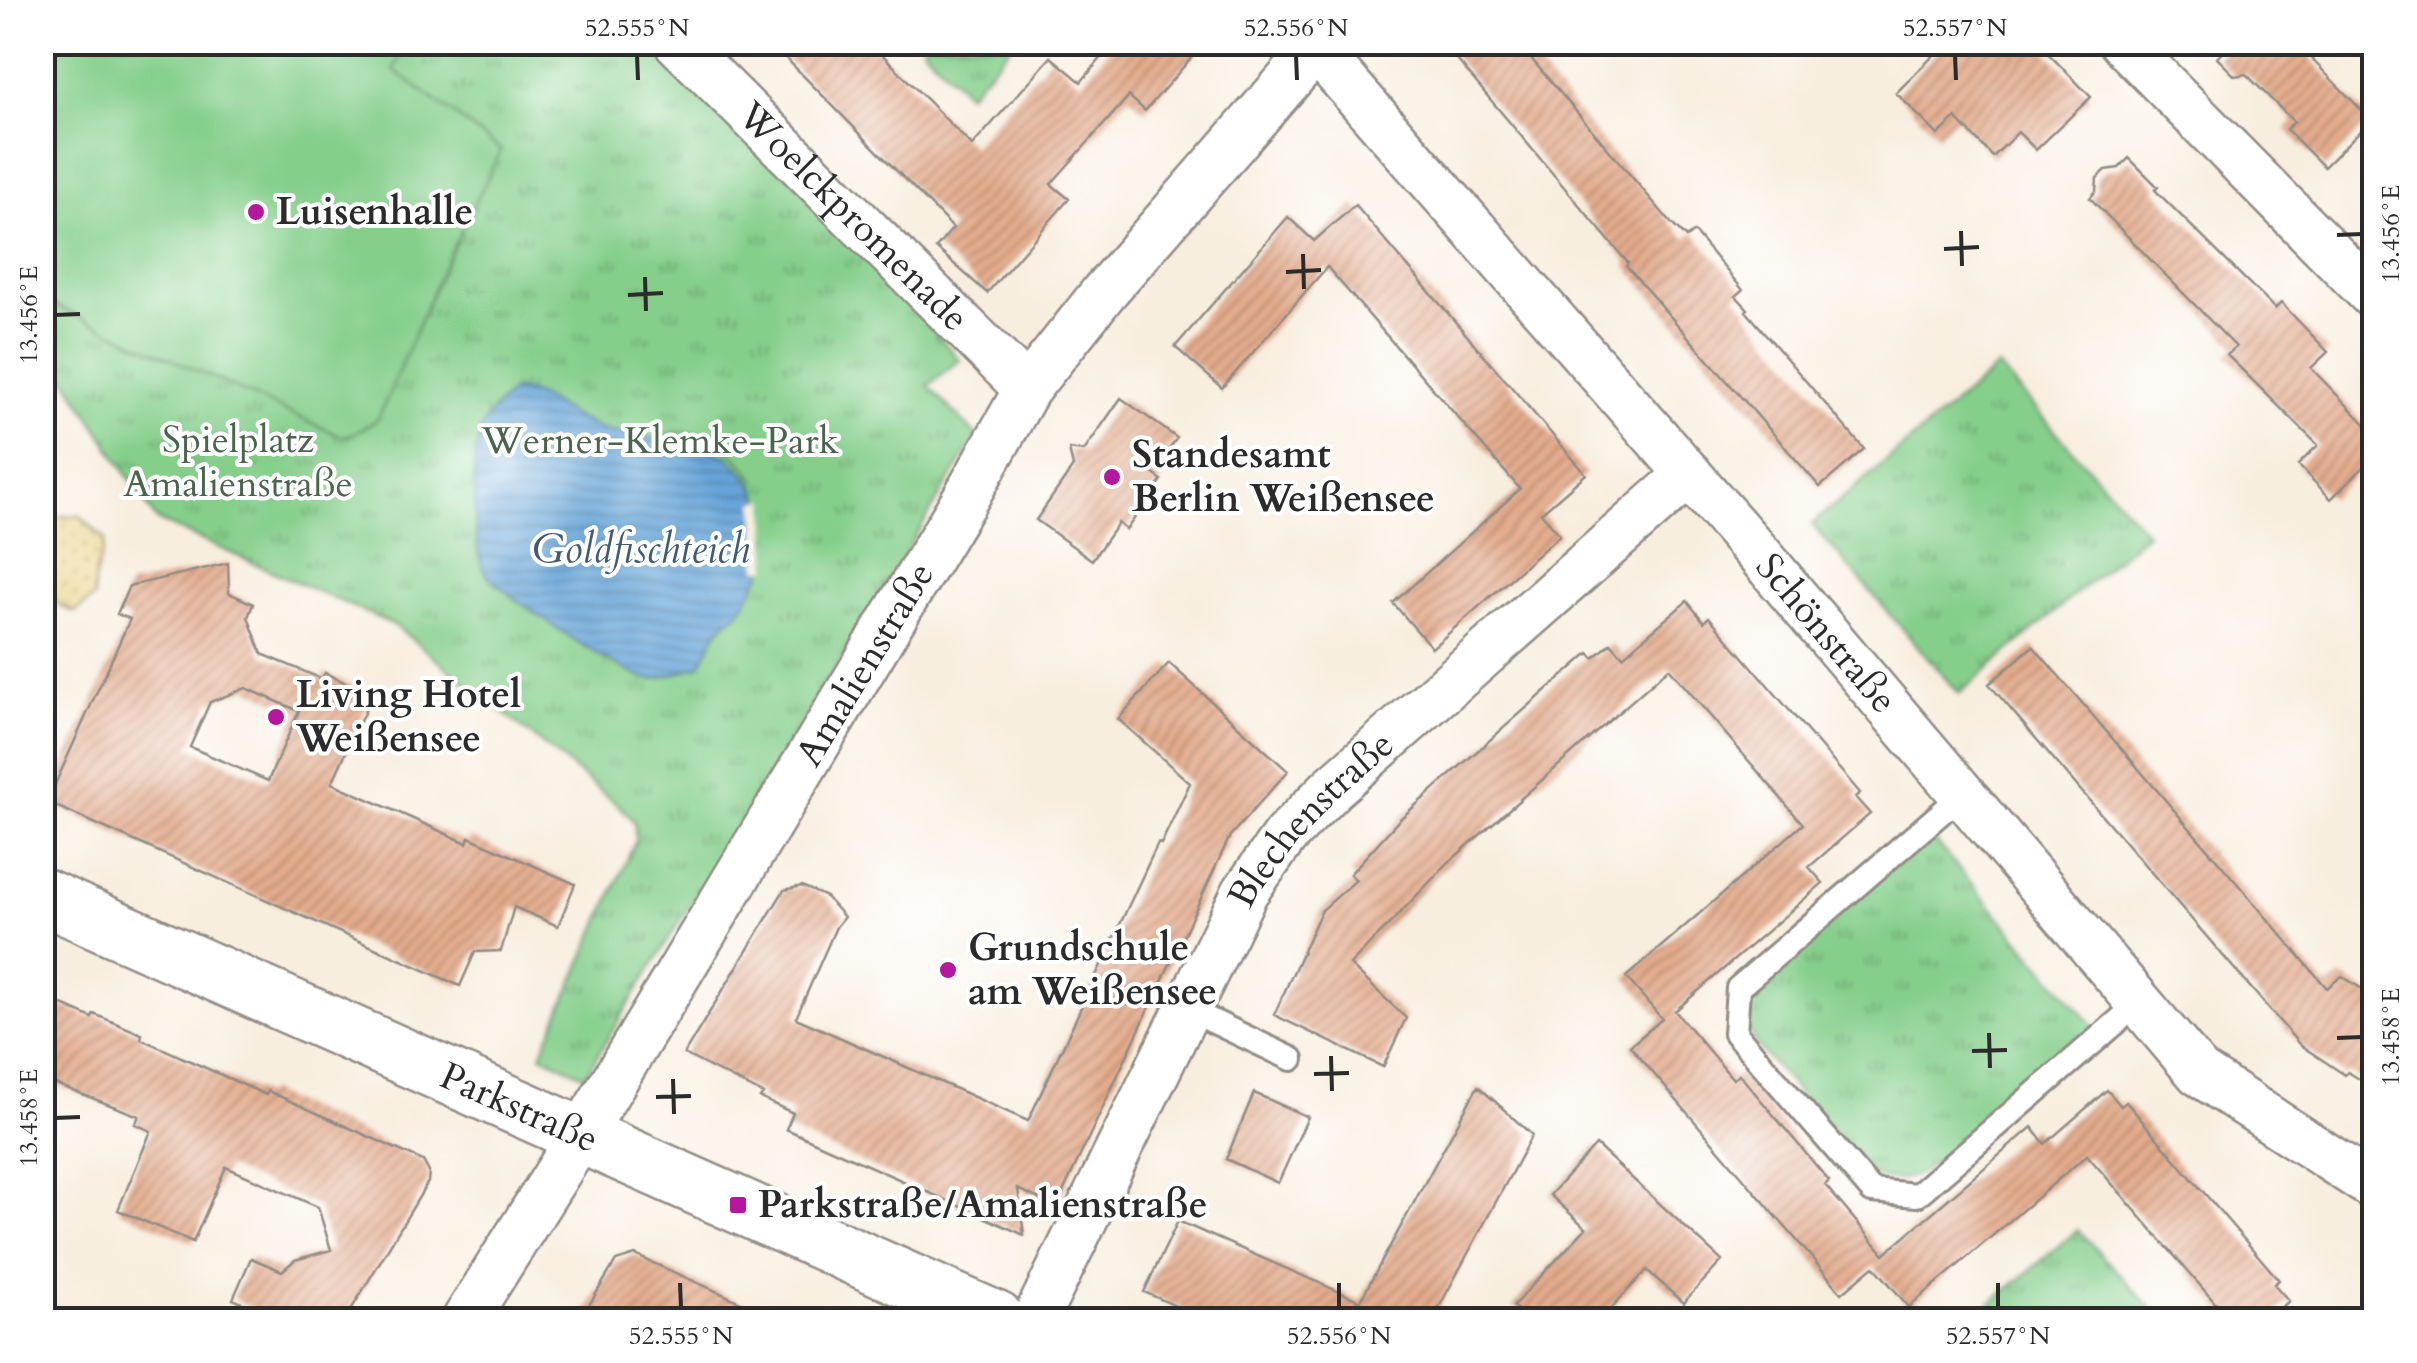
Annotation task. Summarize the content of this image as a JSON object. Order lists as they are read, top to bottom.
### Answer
{
  "streets": {
    "street": [
      "Woelckpromenade",
      "Schönstraße",
      "Amalienstraße",
      "Blechenstraße",
      "Parkstraße"
    ]
  },
  "crossings": [
    ["Woelckpromenade", "Amalienstraße"],
    ["Schönstraße", "Amalienstraße"],
    ["Schönstraße", "Blechenstraße"],
    ["Amalienstraße", "Parkstraße"]
  ],
  "water": ["Goldfischteich"],
  "parks": ["Spielplatz Amalienstraße", "Werner-Klemke-Park"],
  "places": {
    "other": [
      "Luisenhalle",
      "Standesamt Berlin Weißensee",
      "Living Hotel Weißensee",
      "Grundschule am Weißensee"
    ],
    "transit": ["Parkstraße/Amalienstraße"]
  },
  "coordinates": [
    "52.555°N",
    "52.556°N",
    "52.557°N",
    "13.456°E",
    "13.458°E"
  ]
}
